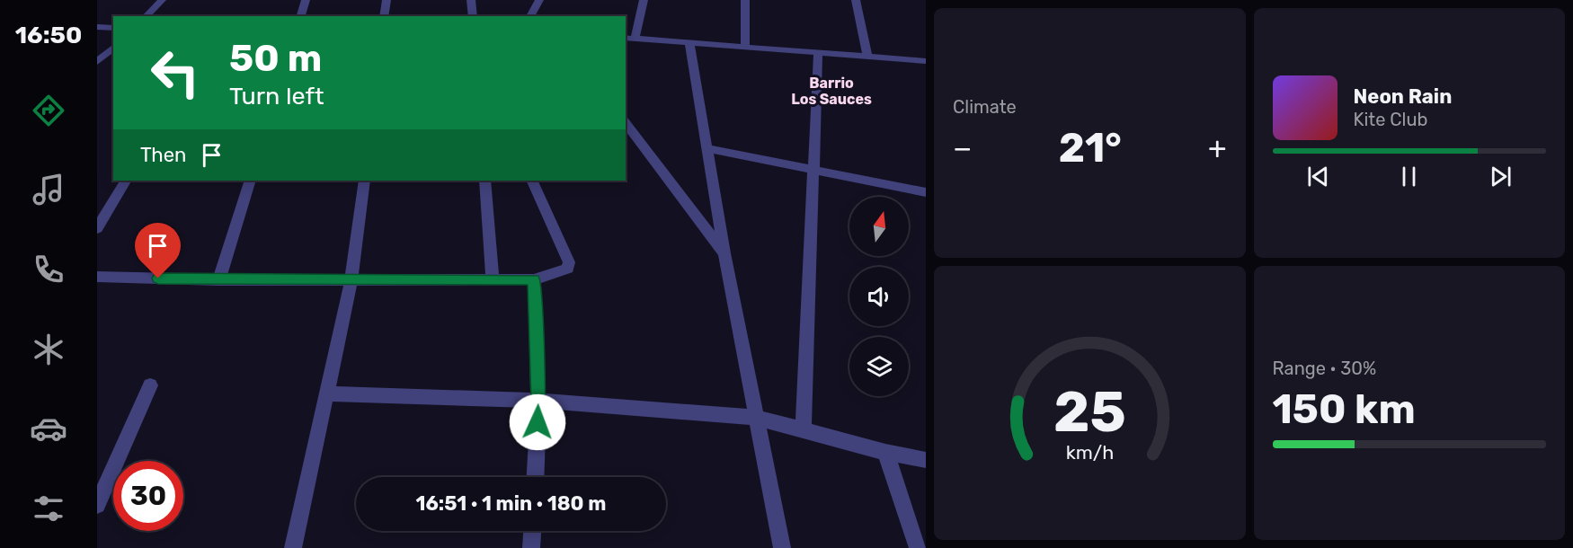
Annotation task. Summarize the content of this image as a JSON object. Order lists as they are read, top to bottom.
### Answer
{
  "districts": ["Barrio Los Sauces"],
  "north": "top",
  "page": {
    "tabs": "16:50",
    "tile": [
      "Climate",
      ["Range · 30%", "150 km"]
    ],
    "turn": ["50 m", "Turn left"],
    "song": ["Neon Rain", "Kite Club"],
    "heat": ["−", "21°", "+"],
    "then": "Then",
    "limit": "30",
    "trip": "16:51 · 1 min · 180 m",
    "gauge": ["25", "km/h"]
  }
}
